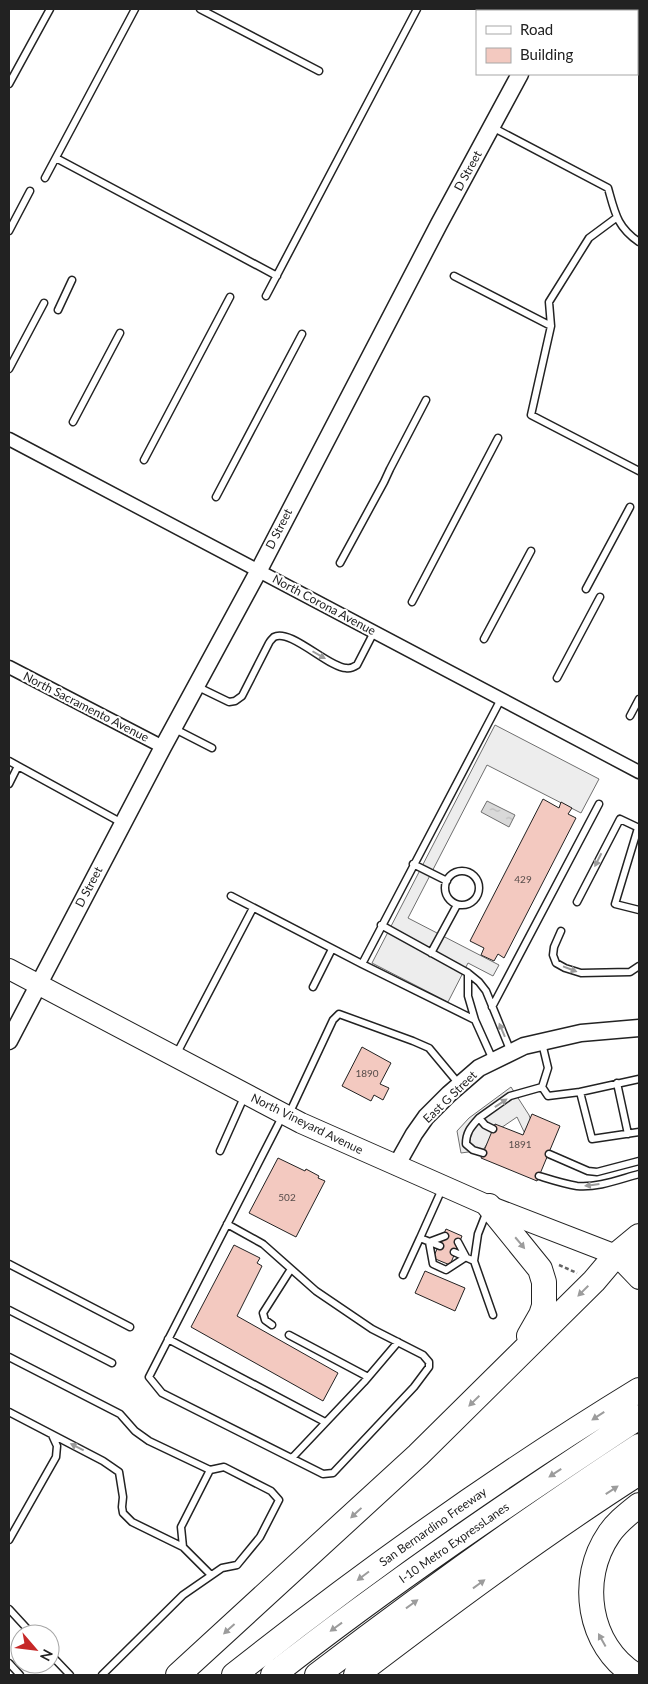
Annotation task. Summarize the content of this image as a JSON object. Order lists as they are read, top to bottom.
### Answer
{
  "streets": {
    "highway": ["San Bernardino Freeway", "I-10 Metro ExpressLanes"],
    "main road": ["North Vineyard Avenue"],
    "street": [
      "D Street",
      "North Corona Avenue",
      "North Sacramento Avenue",
      "East G Street"
    ]
  },
  "crossings": [
    ["D Street", "North Corona Avenue"],
    ["D Street", "North Sacramento Avenue"],
    ["D Street", "North Vineyard Avenue"],
    ["East G Street", "North Vineyard Avenue"]
  ],
  "house_numbers": [
    "429",
    "1890",
    "1891",
    "502"
  ],
  "legend": ["Road", "Building"],
  "north": "bottom right"
}
